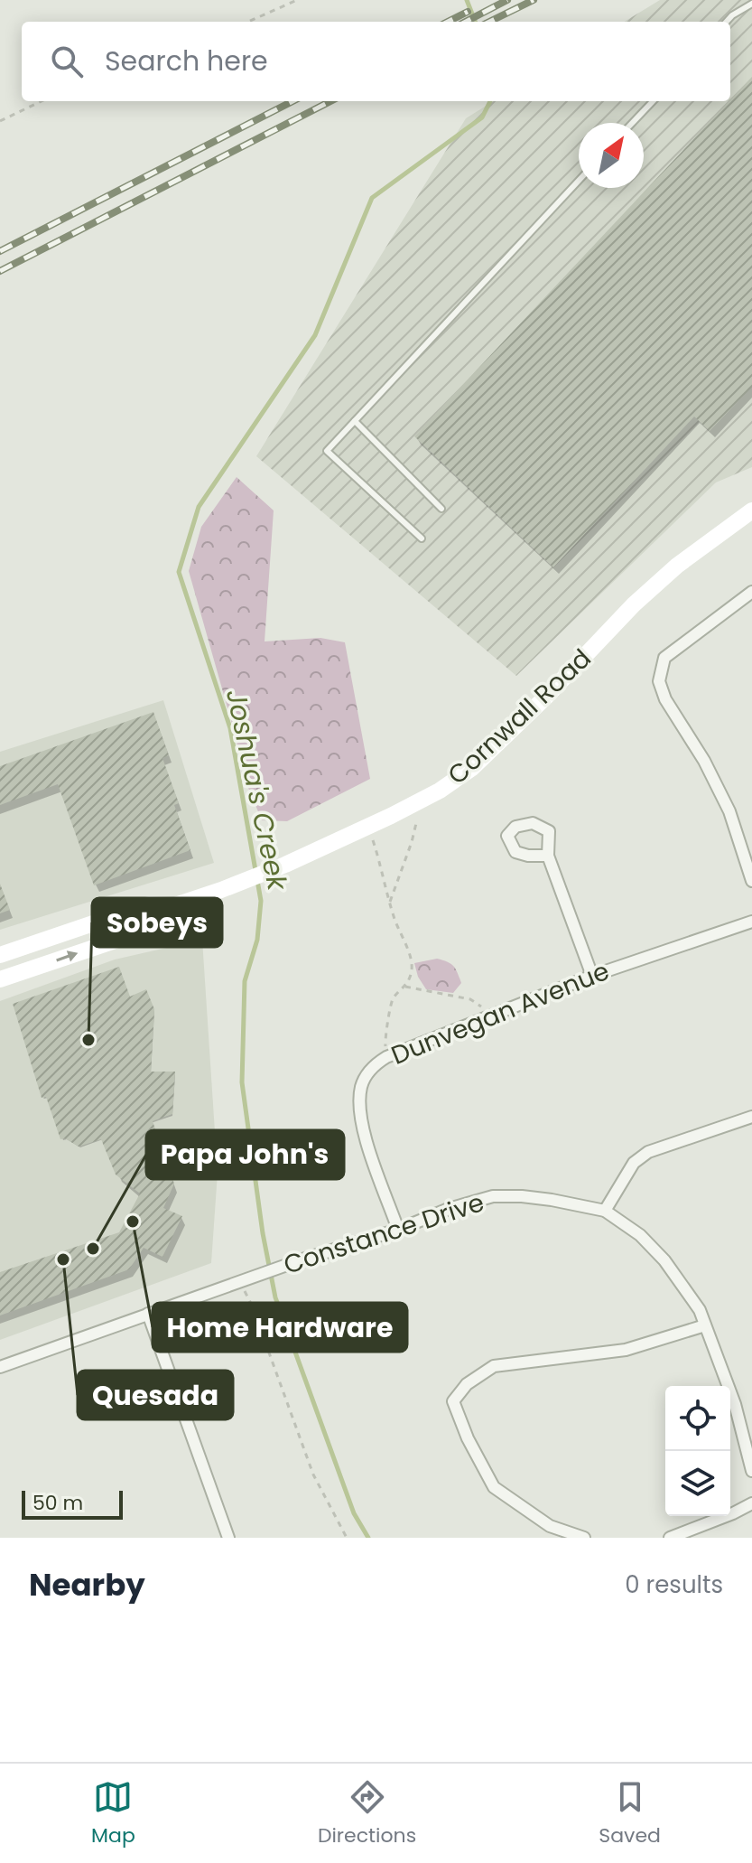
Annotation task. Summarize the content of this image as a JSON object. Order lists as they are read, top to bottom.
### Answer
{
  "streets": {
    "main road": ["Cornwall Road"],
    "street": ["Dunvegan Avenue", "Constance Drive"]
  },
  "crossings": [
    ["Dunvegan Avenue", "Constance Drive"]
  ],
  "water": ["Joshua's Creek"],
  "places": [
    "Sobeys",
    "Home Hardware",
    "Papa John's",
    "Quesada"
  ],
  "scale_bar": "50 m",
  "north": "top right",
  "page": {
    "search": "Search here",
    "scale": "50 m",
    "heading": ["Nearby", "0 results"],
    "nav": ["Map", "Directions", "Saved"]
  }
}
